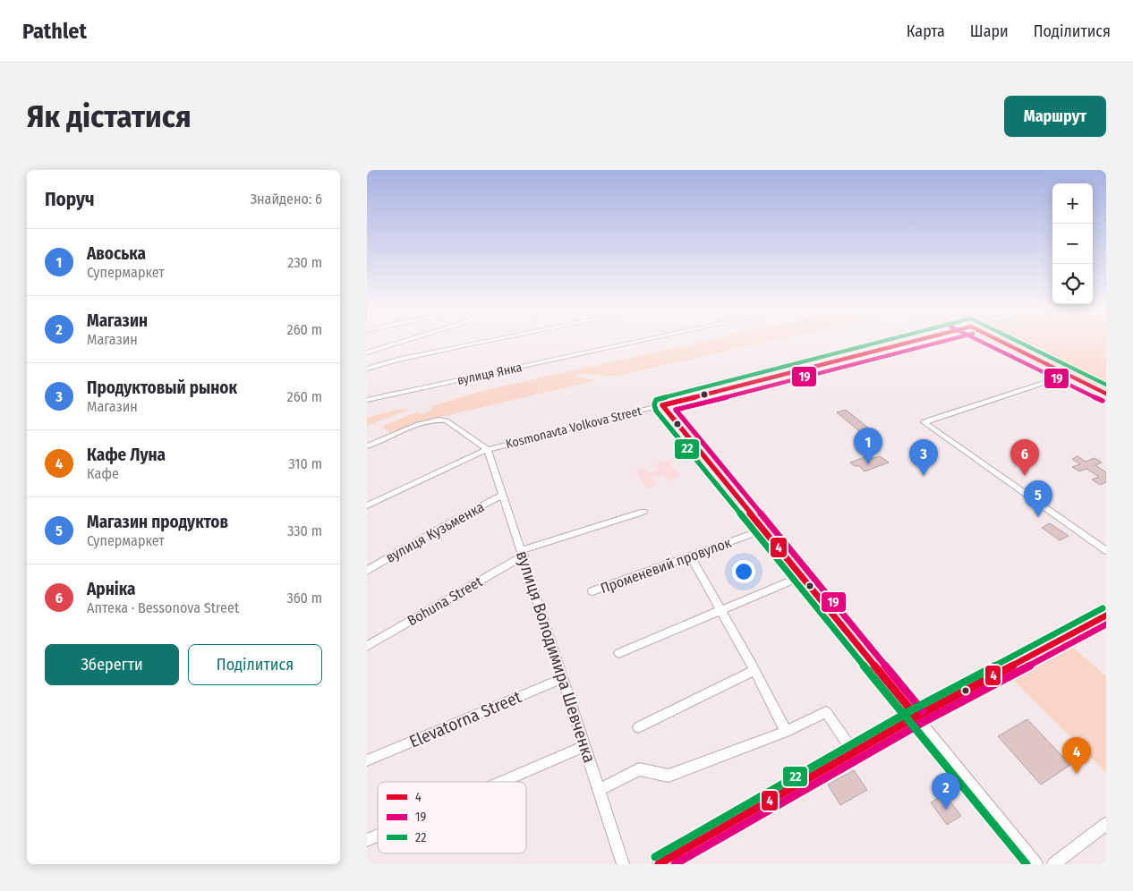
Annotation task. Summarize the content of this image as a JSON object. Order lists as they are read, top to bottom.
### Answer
{
  "streets": {
    "street": [
      "вулиця Янка",
      "Kosmonavta Volkova Street",
      "вулиця Кузьменка",
      "Променевий провулок",
      "Bohuna Street",
      "вулиця Володимира Шевченка",
      "Elevatorna Street"
    ]
  },
  "crossings": [
    ["Kosmonavta Volkova Street", "вулиця Володимира Шевченка"],
    ["вулиця Кузьменка", "вулиця Володимира Шевченка"],
    ["Bohuna Street", "вулиця Володимира Шевченка"],
    ["вулиця Володимира Шевченка", "Elevatorna Street"]
  ],
  "lines": ["transit line 4", "transit line 19", "transit line 22"],
  "legend": ["4", "19", "22"],
  "page": {
    "header": "Pathlet",
    "nav": ["Карта", "Шари", "Поділитися"],
    "buttons": [
      "Маршрут",
      ["Зберегти", "Поділитися"]
    ],
    "title": "Як дістатися",
    "heading": ["Поруч", "Знайдено: 6"],
    "map_buttons": ["+", "−"],
    "list": [
      {
        "mark": "1",
        "name": "Авоська",
        "note": "Супермаркет",
        "value": "230 m"
      },
      {
        "mark": "2",
        "name": "Магазин",
        "note": "Магазин",
        "value": "260 m"
      },
      {
        "mark": "3",
        "name": "Продуктовый рынок",
        "note": "Магазин",
        "value": "260 m"
      },
      {
        "mark": "4",
        "name": "Кафе Луна",
        "note": "Кафе",
        "value": "310 m"
      },
      {
        "mark": "5",
        "name": "Магазин продуктов",
        "note": "Супермаркет",
        "value": "330 m"
      },
      {
        "mark": "6",
        "name": "Арніка",
        "note": "Аптека · Bessonova Street",
        "value": "360 m"
      }
    ],
    "pins": [
      "1",
      "3",
      "6",
      "5",
      "4",
      "2"
    ]
  }
}
